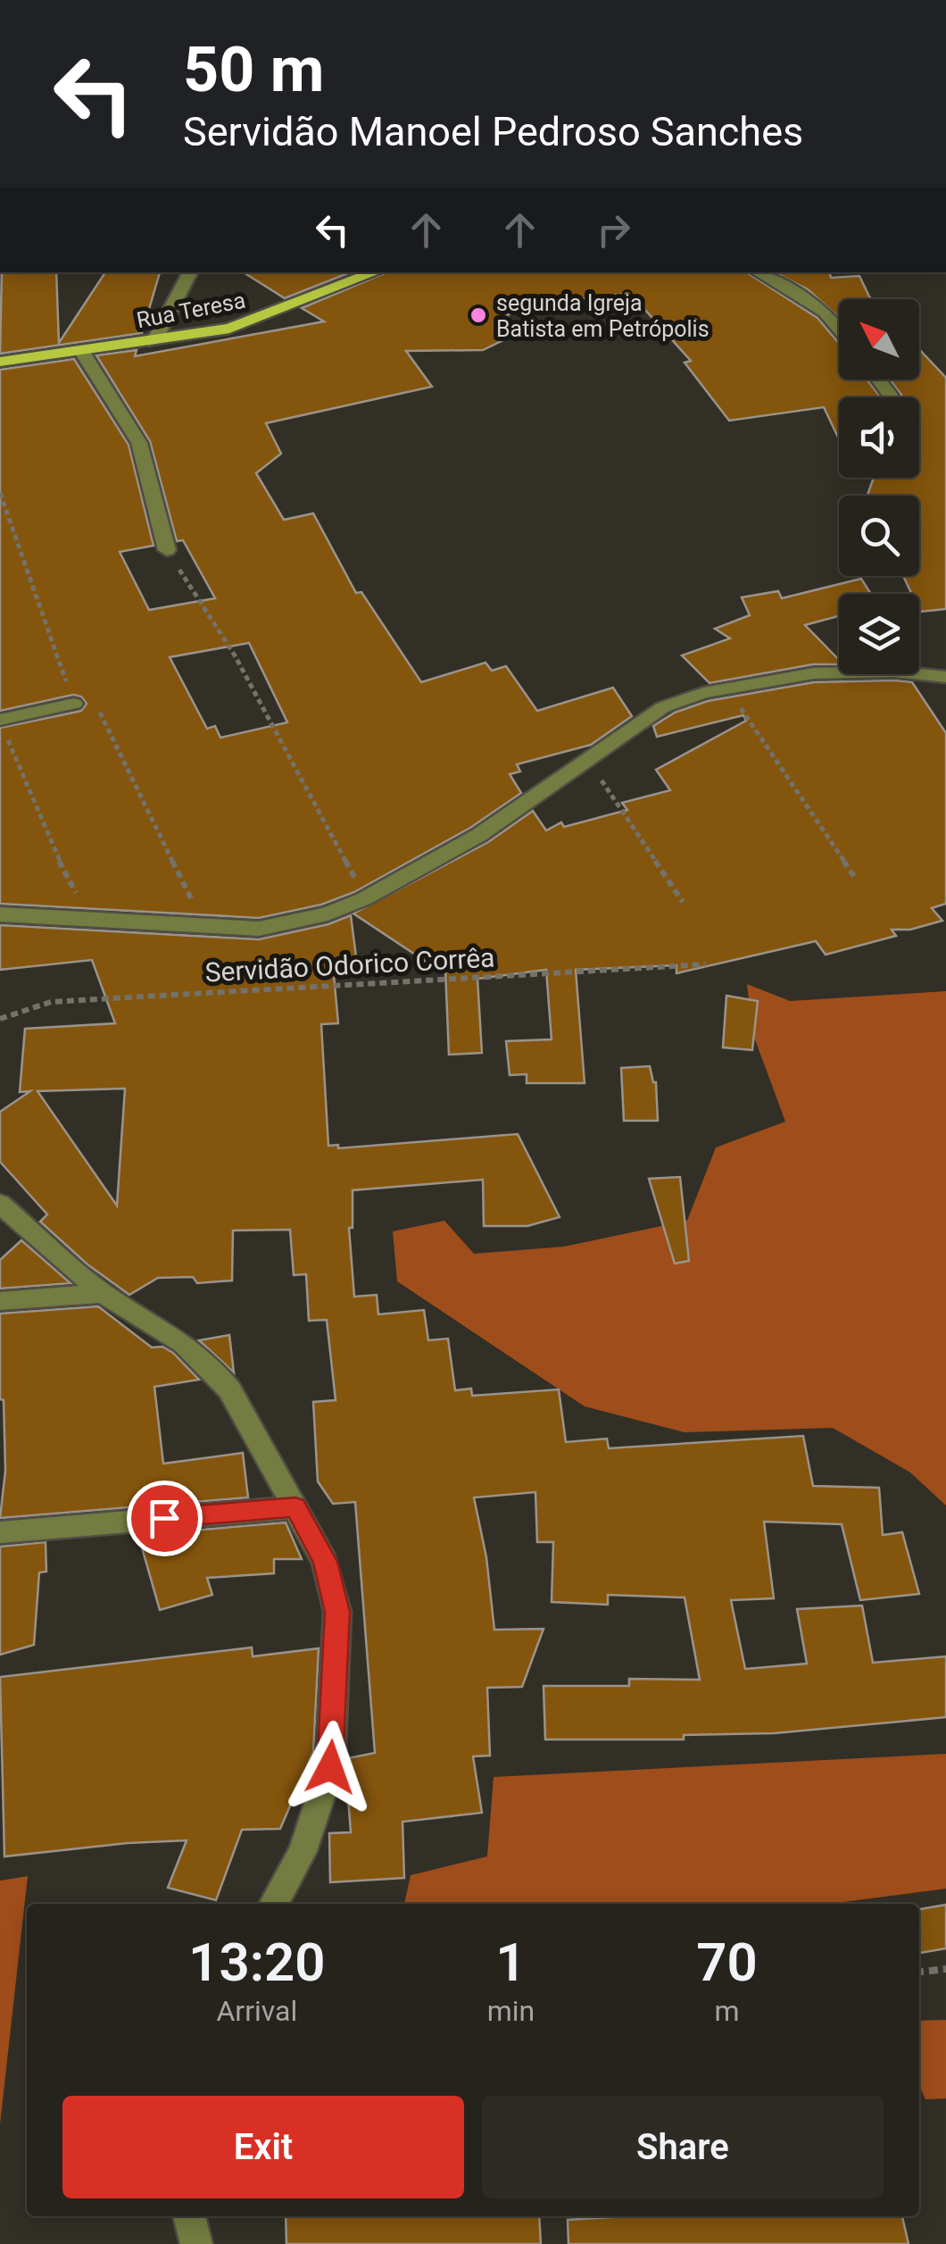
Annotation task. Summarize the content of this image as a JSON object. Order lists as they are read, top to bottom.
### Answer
{
  "streets": {
    "main road": ["Rua Teresa"],
    "path": ["Servidão Odorico Corrêa"]
  },
  "places": ["segunda Igreja Batista em Petrópolis"],
  "north": "top left",
  "page": {
    "turn": ["50 m", "Servidão Manoel Pedroso Sanches"],
    "eta": [
      "13:20",
      "Arrival",
      "1",
      "min",
      "70",
      "m"
    ],
    "buttons": ["Exit", "Share"]
  }
}
